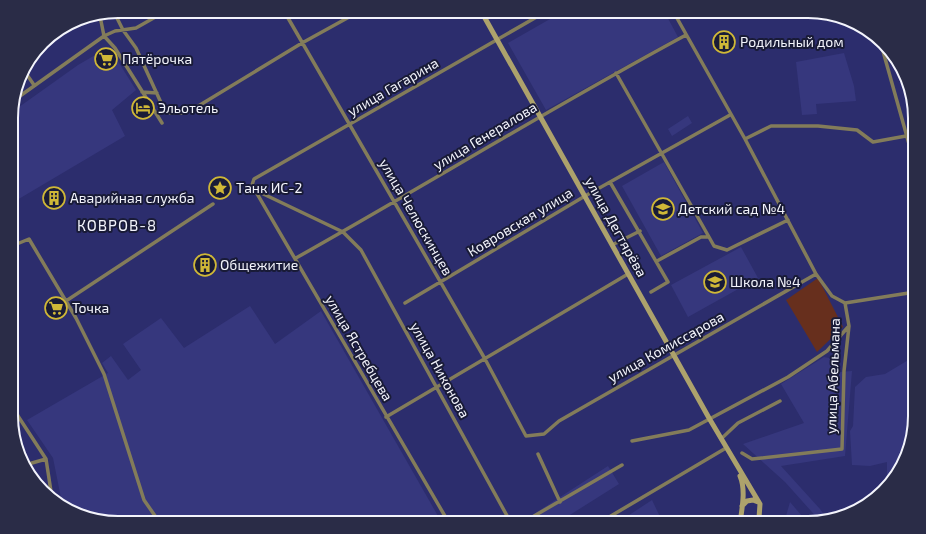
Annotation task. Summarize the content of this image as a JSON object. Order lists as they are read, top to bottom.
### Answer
{
  "streets": {
    "main road": ["улица Дегтярёва"],
    "street": [
      "улица Гагарина",
      "улица Генералова",
      "улица Челюскинцев",
      "Ковровская улица",
      "улица Комиссарова",
      "улица Ястребцева",
      "улица Никонова",
      "улица Абельмана"
    ]
  },
  "crossings": [
    ["улица Гагарина", "улица Челюскинцев"],
    ["улица Гагарина", "улица Дегтярёва"],
    ["улица Гагарина", "улица Ястребцева"],
    ["улица Генералова", "улица Челюскинцев"],
    ["улица Генералова", "улица Дегтярёва"],
    ["улица Генералова", "улица Ястребцева"],
    ["улица Генералова", "улица Никонова"],
    ["улица Генералова", "улица Абельмана"],
    ["улица Челюскинцев", "Ковровская улица"],
    ["улица Челюскинцев", "улица Комиссарова"],
    ["Ковровская улица", "улица Дегтярёва"],
    ["Ковровская улица", "улица Абельмана"],
    ["улица Дегтярёва", "улица Комиссарова"],
    ["улица Комиссарова", "улица Абельмана"],
    ["улица Ястребцева", "улица Никонова"]
  ],
  "districts": ["КОВРОВ-8"],
  "places": {
    "building": ["Родильный дом", "Аварийная служба", "Общежитие"],
    "supermarket": ["Пятёрочка", "Точка"],
    "hotel": ["Эльотель"],
    "place": ["Танк ИС-2"],
    "school or university": ["Детский сад №4", "Школа №4"]
  }
}
